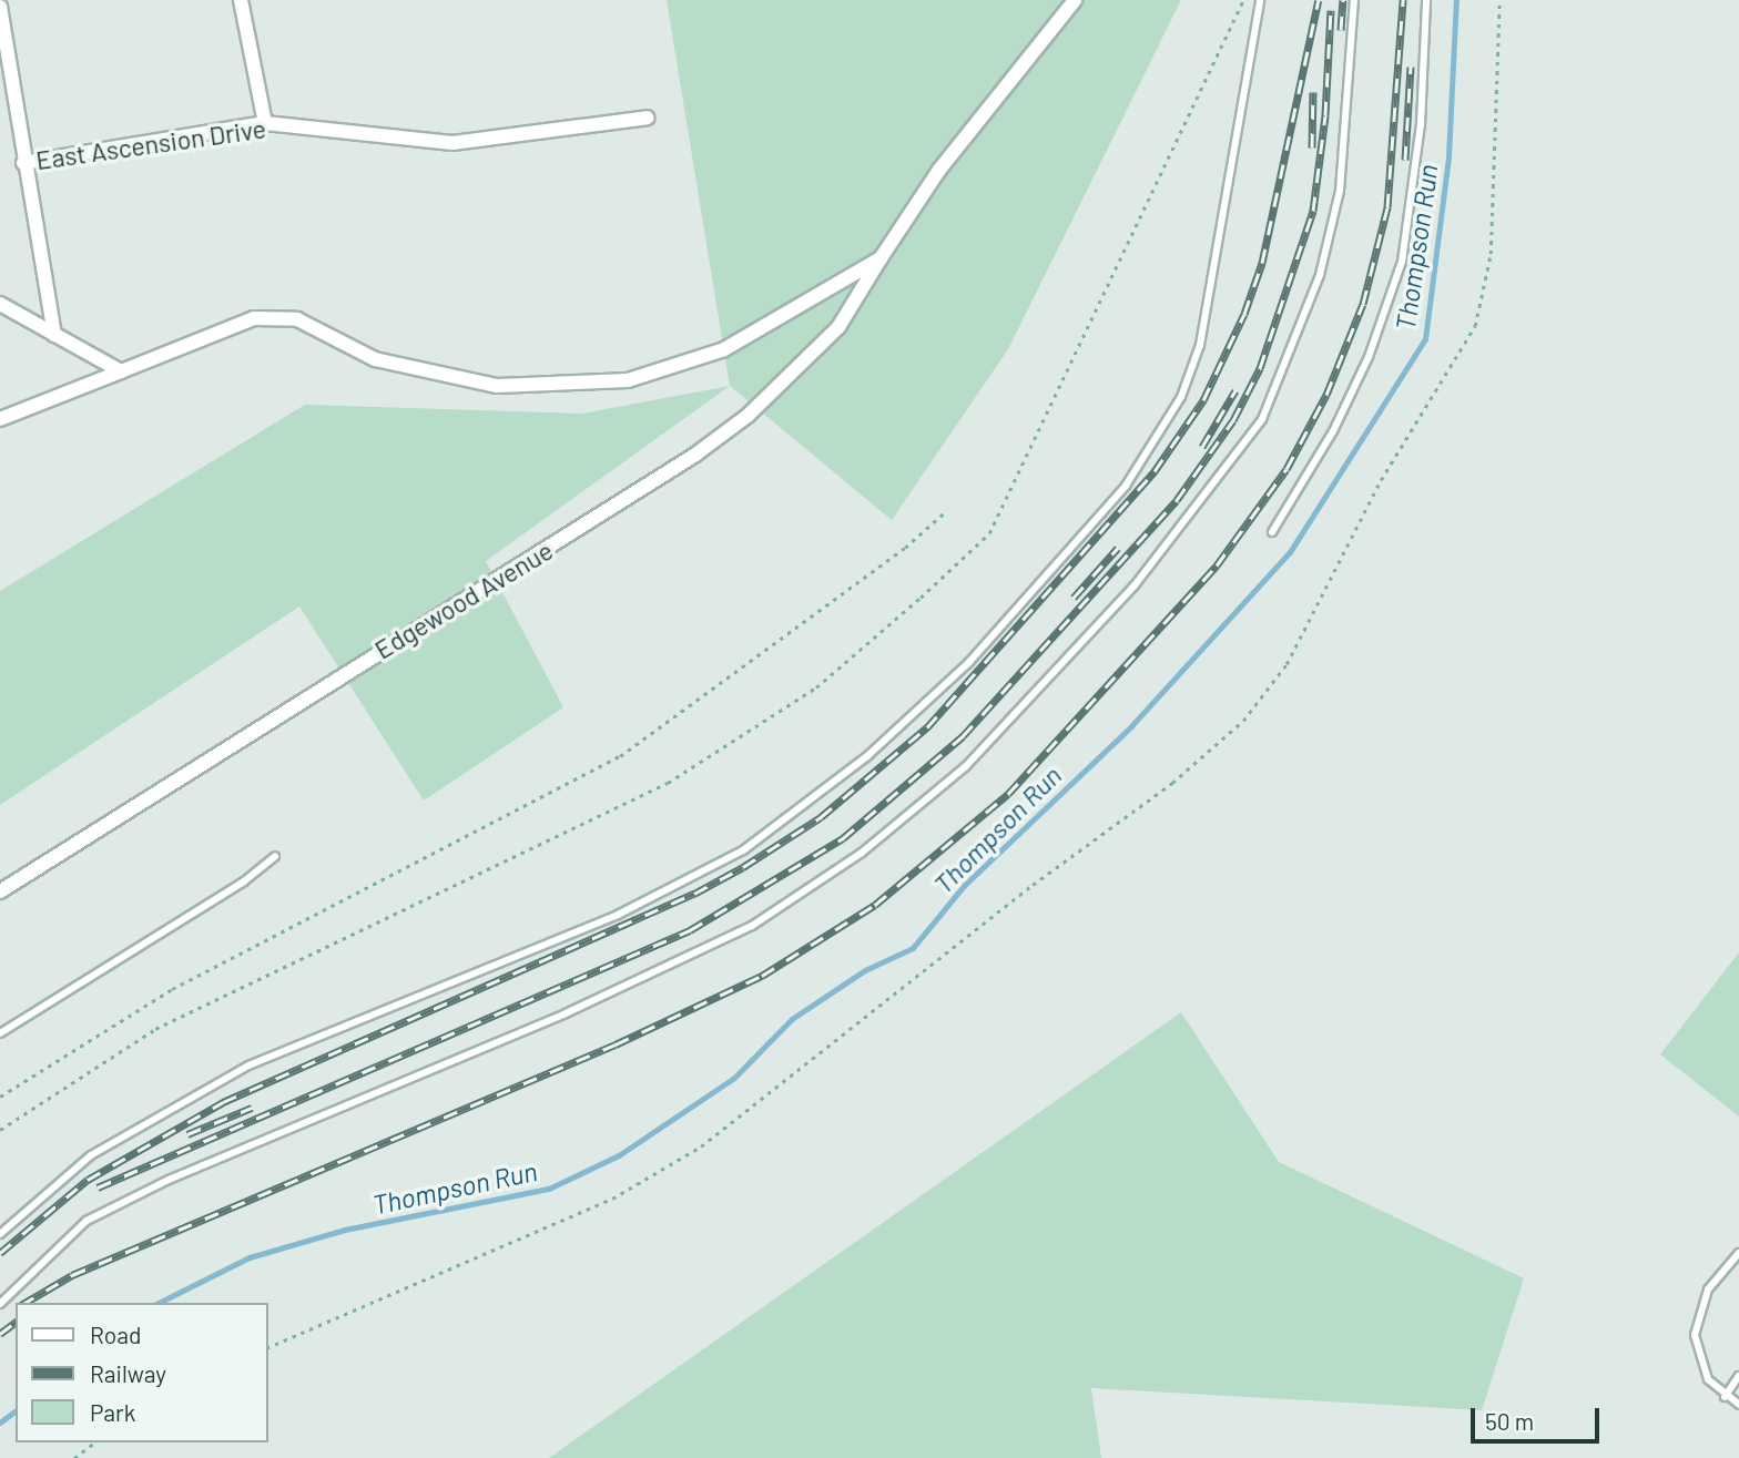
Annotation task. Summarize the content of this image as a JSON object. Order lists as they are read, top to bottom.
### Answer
{
  "streets": {
    "street": ["East Ascension Drive", "Edgewood Avenue"]
  },
  "water": ["Thompson Run"],
  "legend": ["Road", "Railway", "Park"],
  "scale_bar": "50 m"
}
